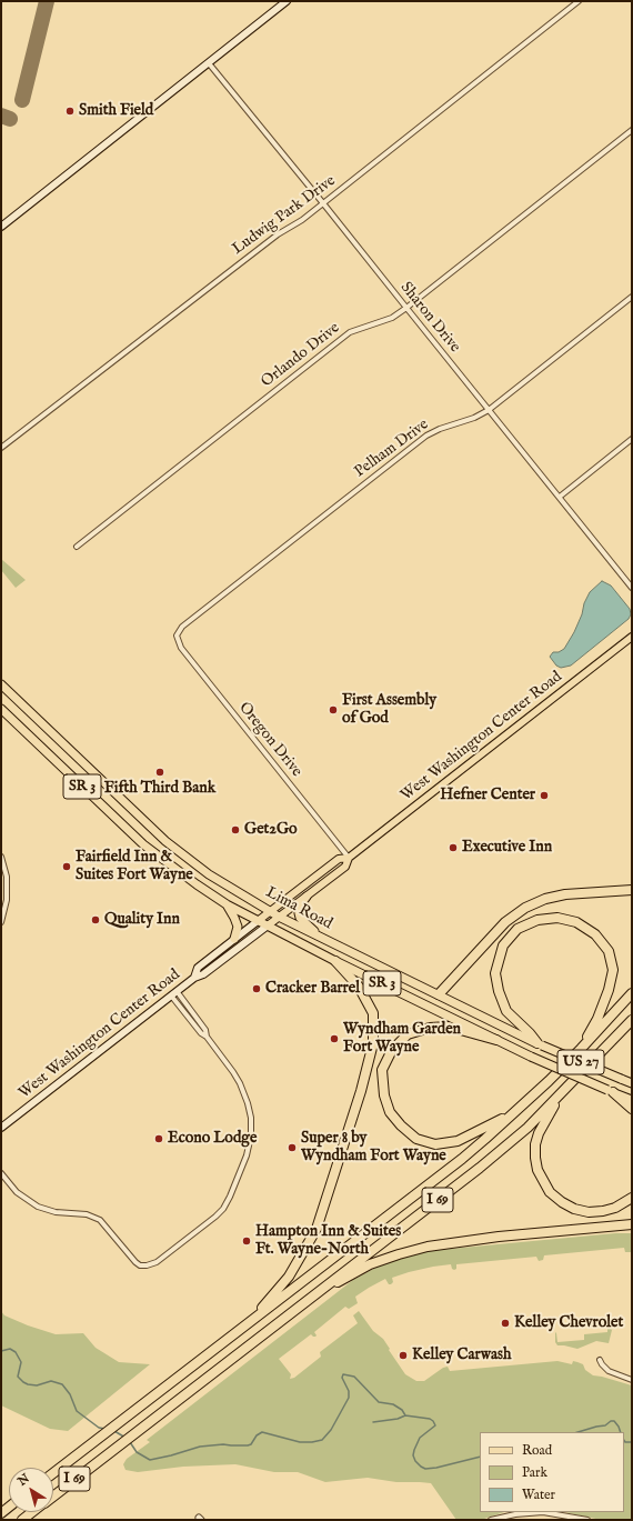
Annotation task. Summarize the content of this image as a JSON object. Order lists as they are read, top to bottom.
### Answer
{
  "streets": {
    "highway": [
      "SR 3",
      "Lima Road",
      "US 27",
      "I 69"
    ],
    "main road": ["West Washington Center Road"],
    "street": [
      "Ludwig Park Drive",
      "Sharon Drive",
      "Orlando Drive",
      "Pelham Drive",
      "Oregon Drive"
    ]
  },
  "crossings": [
    ["Ludwig Park Drive", "Sharon Drive"],
    ["Sharon Drive", "Orlando Drive"],
    ["Sharon Drive", "Pelham Drive"],
    ["Pelham Drive", "Oregon Drive"],
    ["West Washington Center Road", "Oregon Drive"],
    ["West Washington Center Road", "Lima Road"]
  ],
  "places": [
    "Smith Field",
    "First Assembly of God",
    "Fifth Third Bank",
    "Hefner Center",
    "Get2Go",
    "Executive Inn",
    "Fairfield Inn & Suites Fort Wayne",
    "Quality Inn",
    "Cracker Barrel",
    "Wyndham Garden Fort Wayne",
    "Econo Lodge",
    "Super 8 by Wyndham Fort Wayne",
    "Hampton Inn & Suites Ft. Wayne-North",
    "Kelley Chevrolet",
    "Kelley Carwash"
  ],
  "legend": ["Road", "Park", "Water"],
  "north": "top left"
}
